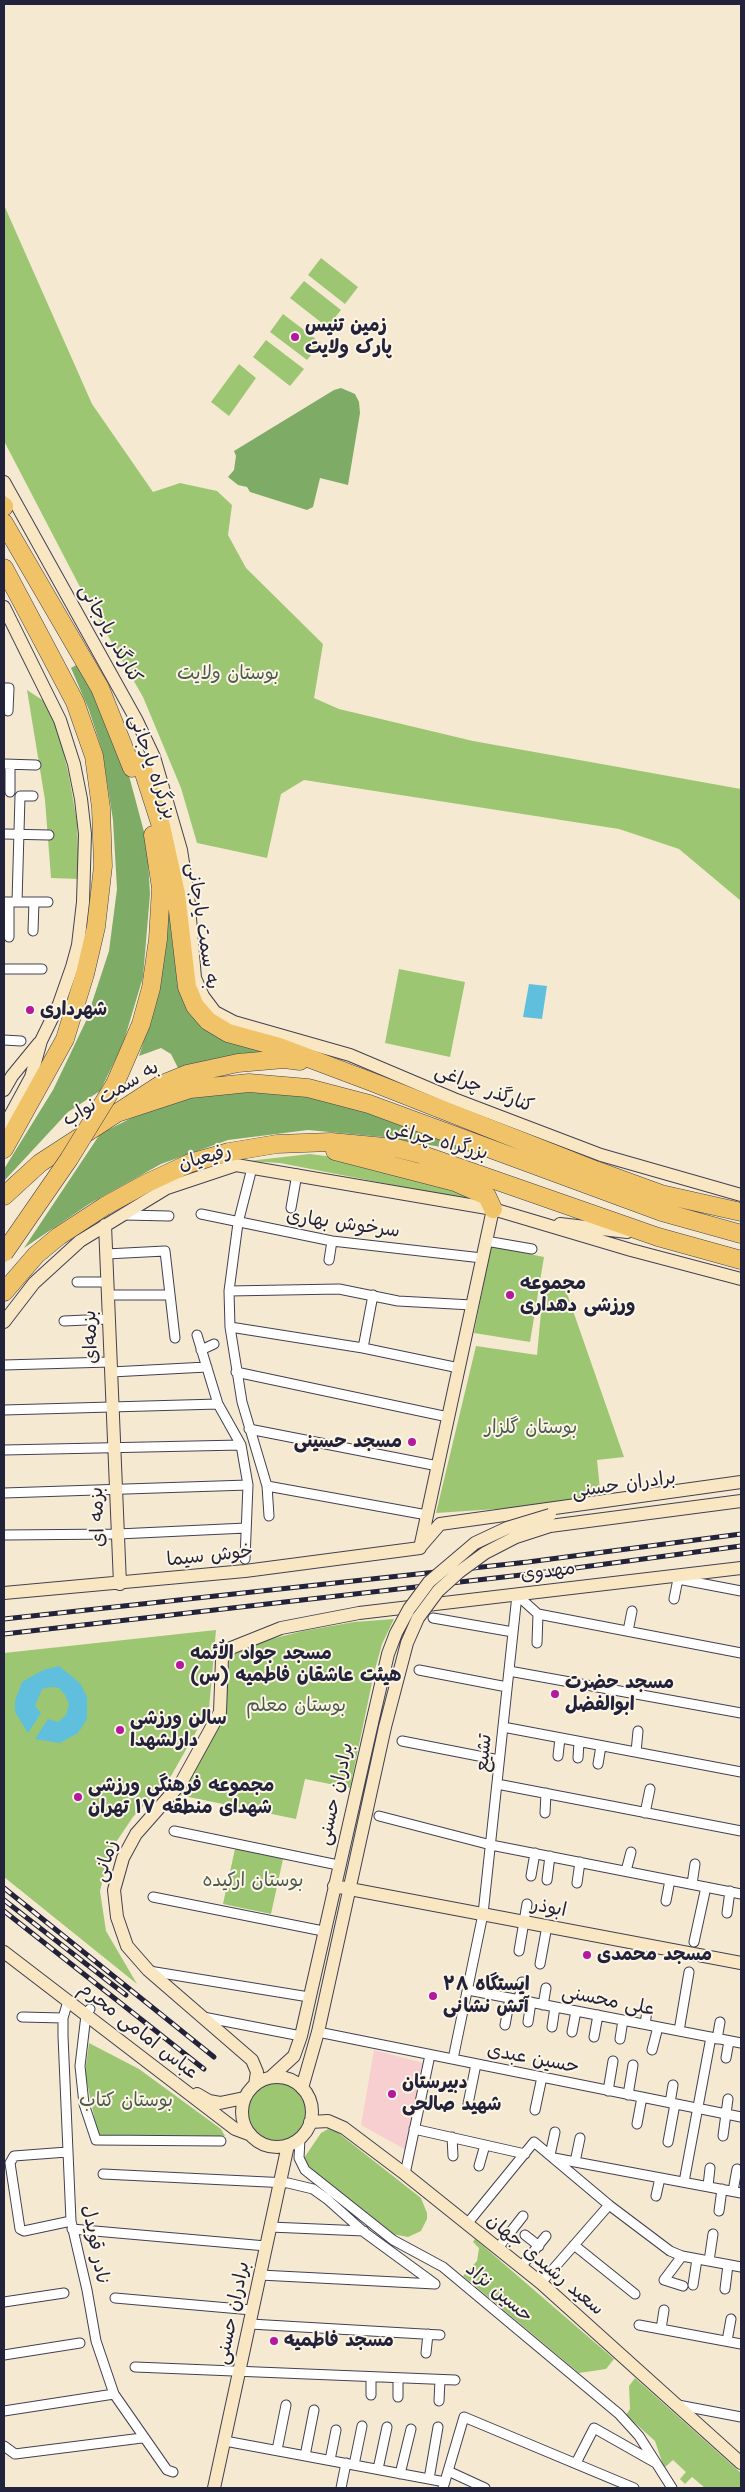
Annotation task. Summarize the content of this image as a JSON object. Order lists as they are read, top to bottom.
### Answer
{
  "streets": {
    "highway": [
      "بزرگراه یارجانی",
      "به سمت یارجانی",
      "به سمت نواب",
      "بزرگراه چراغی"
    ],
    "street": [
      "کنارگذر یارجانی",
      "کنارگذر چراغی",
      "رفیعیان",
      "سرخوش بهاری",
      "بزمه‌ای",
      "برادران حسنی",
      "بزمه ای",
      "خوش سیما",
      "مهدوی",
      "تشیع",
      "زمانی",
      "ابوذر",
      "علی محسنی",
      "عباس امامی محرم",
      "حسین عبدی",
      "نادر قویدل",
      "سعید رشیدی جهان",
      "حسین نژاد"
    ]
  },
  "crossings": [
    ["کنارگذر یارجانی", "کنارگذر چراغی"],
    ["بزرگراه یارجانی", "به سمت یارجانی"],
    ["به سمت یارجانی", "به سمت نواب"],
    ["به سمت یارجانی", "بزرگراه چراغی"],
    ["به سمت نواب", "بزرگراه چراغی"],
    ["رفیعیان", "بزمه‌ای"],
    ["بزمه‌ای", "بزمه ای"],
    ["برادران حسنی", "زمانی"],
    ["برادران حسنی", "ابوذر"],
    ["برادران حسنی", "عباس امامی محرم"],
    ["برادران حسنی", "حسین عبدی"],
    ["برادران حسنی", "سعید رشیدی جهان"],
    ["برادران حسنی", "حسین نژاد"],
    ["بزمه ای", "خوش سیما"],
    ["مهدوی", "تشیع"],
    ["مهدوی", "زمانی"],
    ["تشیع", "ابوذر"],
    ["تشیع", "علی محسنی"],
    ["تشیع", "حسین عبدی"],
    ["زمانی", "عباس امامی محرم"],
    ["زمانی", "سعید رشیدی جهان"],
    ["زمانی", "حسین نژاد"],
    ["عباس امامی محرم", "نادر قویدل"],
    ["عباس امامی محرم", "سعید رشیدی جهان"],
    ["عباس امامی محرم", "حسین نژاد"],
    ["سعید رشیدی جهان", "حسین نژاد"]
  ],
  "parks": [
    "بوستان ولایت",
    "بوستان گلزار",
    "بوستان معلم",
    "بوستان ارکیده",
    "بوستان کتاب"
  ],
  "places": [
    "زمین تنیس پارک ولایت",
    "شهرداری",
    "مجموعه ورزشی دهداری",
    "مسجد حسینی",
    "مسجد جواد الاُئمه هیئت عاشقان فاطمیه (س)",
    "مسجد حضرت ابوالفضل",
    "سالن ورزشی دارلشهدا",
    "مجموعه فرهنگی ورزشی شهدای منطقه ۱۷ تهران",
    "مسجد محمدی",
    "ایستگاه ۲۸ آتش نشانی",
    "دبیرستان شهید صالحی",
    "مسجد فاطمیه"
  ]
}
